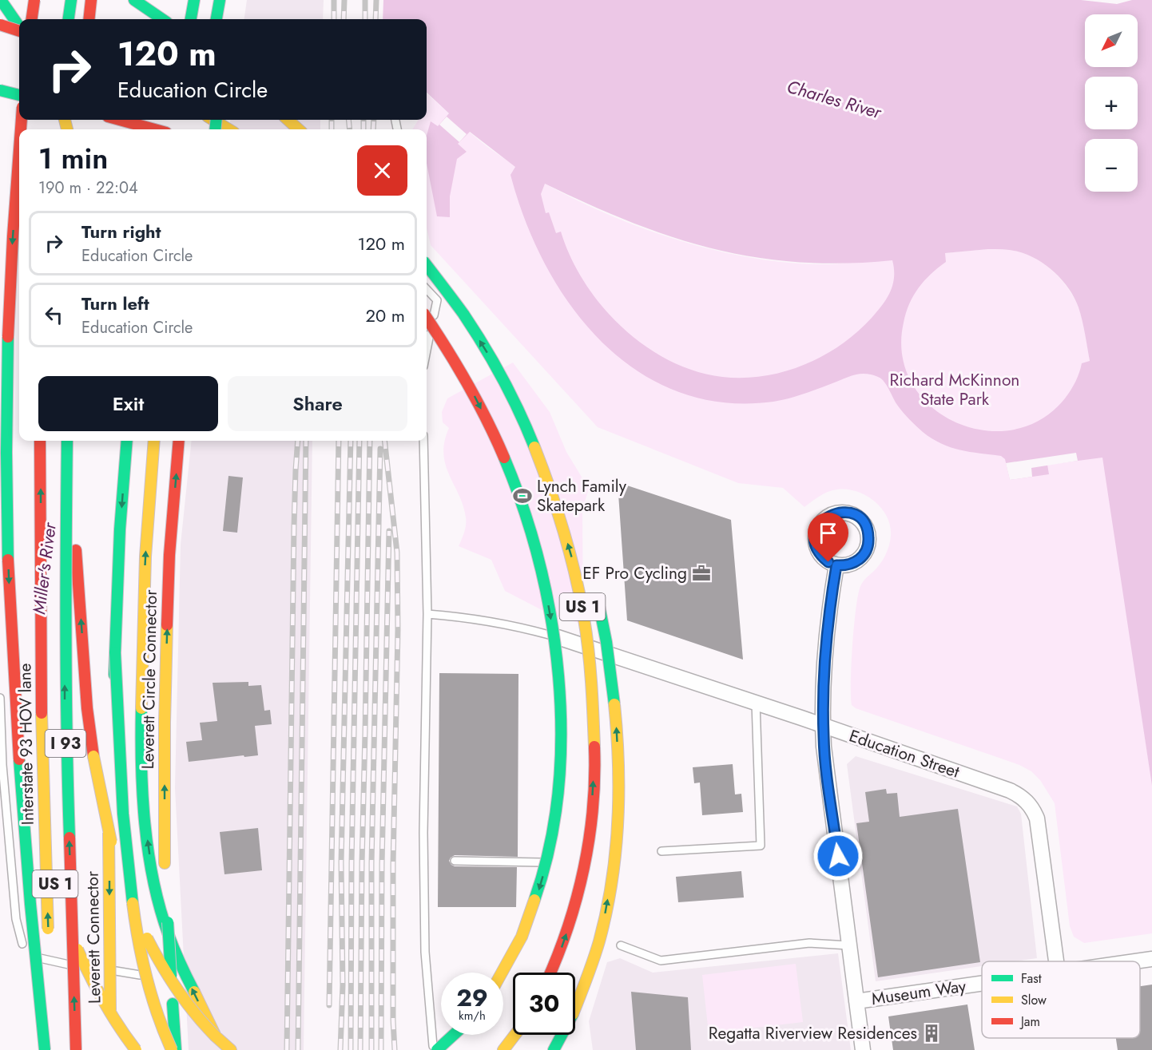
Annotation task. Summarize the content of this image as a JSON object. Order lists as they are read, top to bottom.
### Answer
{
  "streets": {
    "highway": [
      "US 1",
      "Leverett Circle Connector",
      "I 93",
      "Interstate 93 HOV lane",
      "Leverett Connector"
    ],
    "street": ["Education Street", "Museum Way"]
  },
  "crossings": [
    ["Leverett Circle Connector", "Leverett Connector"]
  ],
  "water": ["Charles River", "Miller's River"],
  "parks": ["Richard McKinnon State Park"],
  "places": {
    "sports": ["Lynch Family Skatepark"],
    "office": ["EF Pro Cycling"],
    "building": ["Regatta Riverview Residences"]
  },
  "legend": ["Fast", "Slow", "Jam"],
  "north": "bottom left",
  "page": {
    "map_buttons": ["+", "−"],
    "turn": ["120 m", "Education Circle"],
    "heading": ["1 min", "190 m · 22:04"],
    "list": [
      {
        "name": "Turn right",
        "note": "Education Circle",
        "value": "120 m"
      },
      {
        "name": "Turn left",
        "note": "Education Circle",
        "value": "20 m"
      }
    ],
    "buttons": ["Exit", "Share"],
    "speed": "29 km/h",
    "limit": "30"
  }
}
